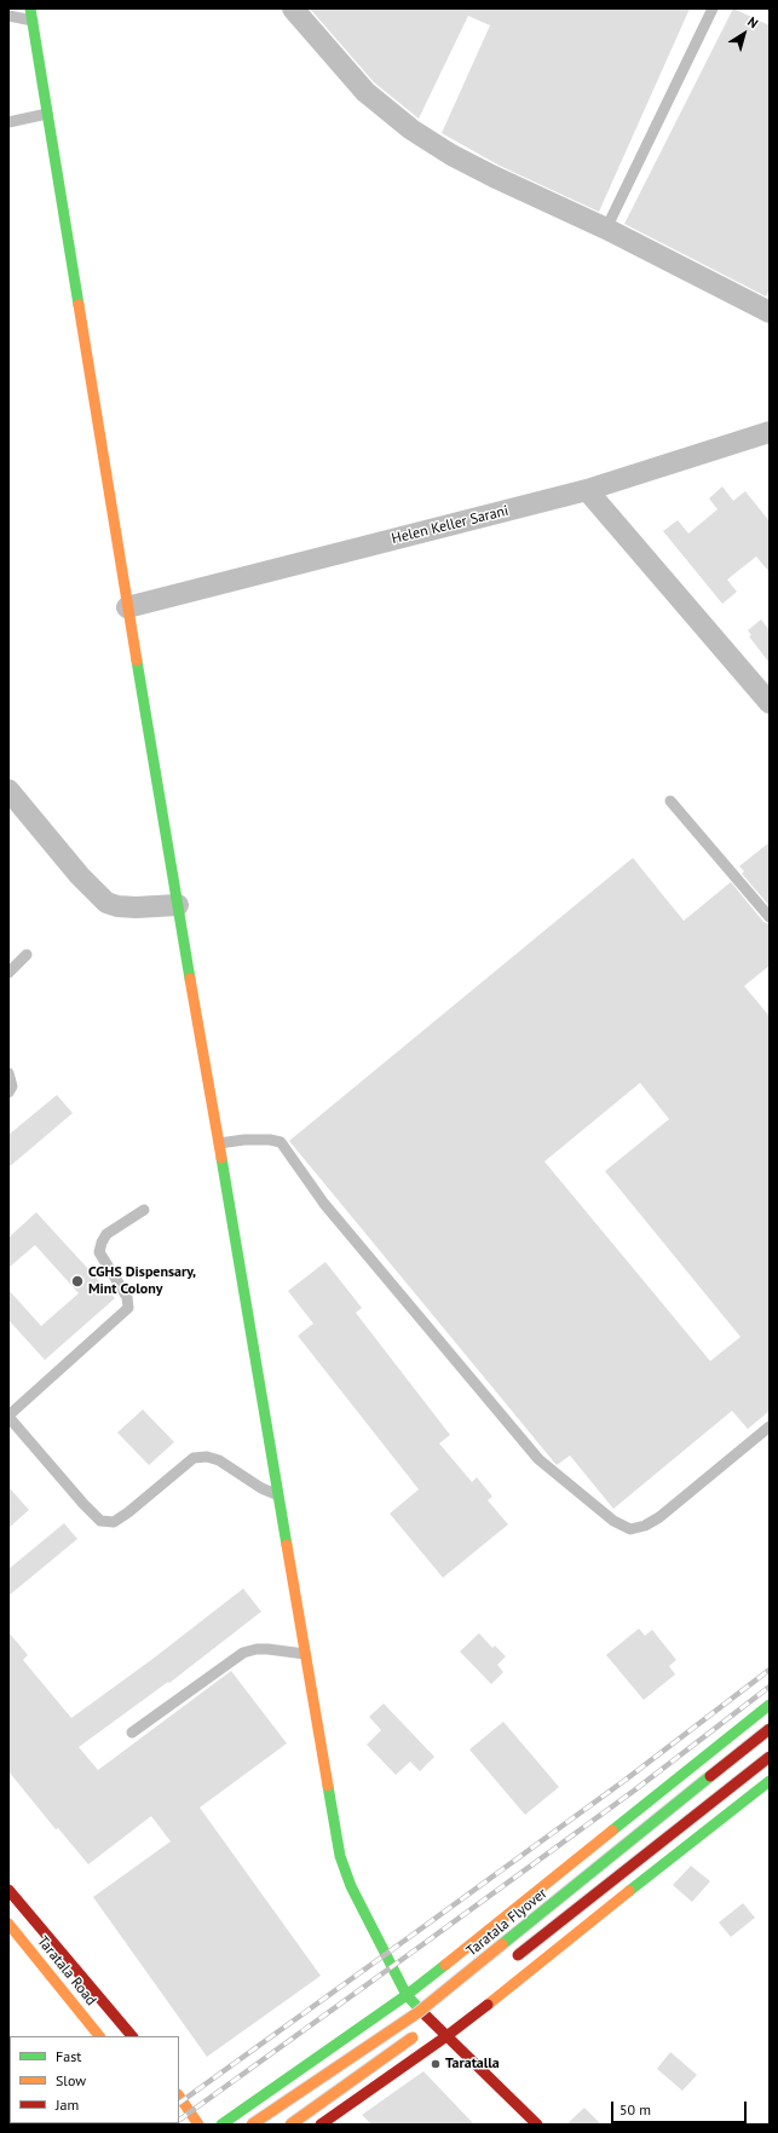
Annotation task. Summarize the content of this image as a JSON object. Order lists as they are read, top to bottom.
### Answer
{
  "streets": {
    "main road": ["Taratala Flyover", "Taratala Road"],
    "street": ["Helen Keller Sarani"]
  },
  "places": ["CGHS Dispensary, Mint Colony", "Taratalla"],
  "legend": ["Fast", "Slow", "Jam"],
  "scale_bar": "50 m",
  "north": "top right"
}
